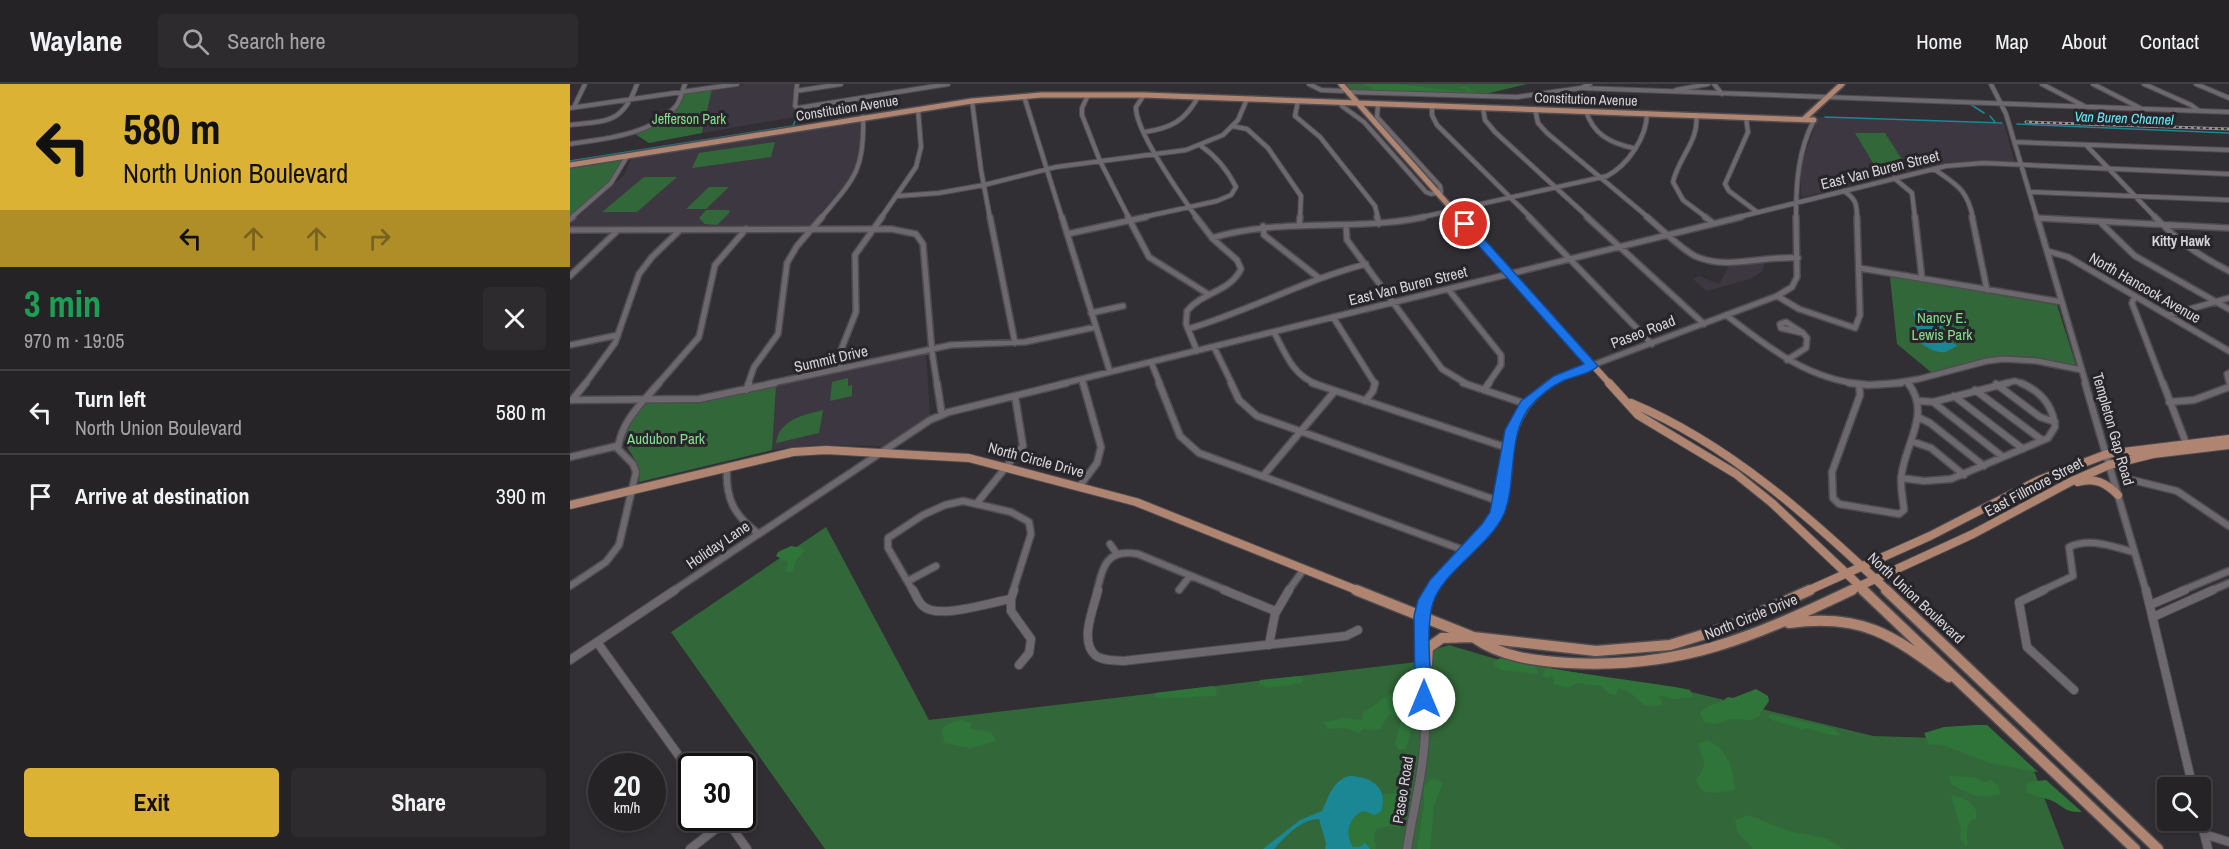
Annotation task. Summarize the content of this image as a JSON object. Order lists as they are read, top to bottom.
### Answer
{
  "streets": {
    "main road": [
      "Constitution Avenue",
      "Paseo Road",
      "North Circle Drive",
      "East Fillmore Street",
      "North Union Boulevard"
    ],
    "street": [
      "East Van Buren Street",
      "North Hancock Avenue",
      "Summit Drive",
      "Templeton Gap Road",
      "Holiday Lane"
    ]
  },
  "crossings": [
    ["Constitution Avenue", "Paseo Road"],
    ["Constitution Avenue", "North Union Boulevard"],
    ["East Van Buren Street", "Paseo Road"],
    ["East Van Buren Street", "Templeton Gap Road"],
    ["East Van Buren Street", "North Circle Drive"],
    ["East Van Buren Street", "Holiday Lane"],
    ["East Van Buren Street", "North Union Boulevard"],
    ["North Hancock Avenue", "Templeton Gap Road"],
    ["Paseo Road", "North Circle Drive"],
    ["Paseo Road", "North Union Boulevard"],
    ["Templeton Gap Road", "East Fillmore Street"],
    ["North Circle Drive", "East Fillmore Street"],
    ["North Circle Drive", "Holiday Lane"],
    ["North Circle Drive", "North Union Boulevard"],
    ["East Fillmore Street", "North Union Boulevard"]
  ],
  "districts": ["Kitty Hawk"],
  "water": ["Van Buren Channel"],
  "parks": ["Jefferson Park", "Nancy E. Lewis Park", "Audubon Park"],
  "page": {
    "header": "Waylane",
    "search": "Search here",
    "nav": [
      "Home",
      "Map",
      "About",
      "Contact"
    ],
    "turn": ["580 m", "North Union Boulevard"],
    "heading": ["3 min", "970 m · 19:05"],
    "list": [
      {
        "name": "Turn left",
        "note": "North Union Boulevard",
        "value": "580 m"
      },
      {
        "name": "Arrive at destination",
        "value": "390 m"
      }
    ],
    "speed": "20 km/h",
    "limit": "30",
    "buttons": ["Exit", "Share"]
  }
}
